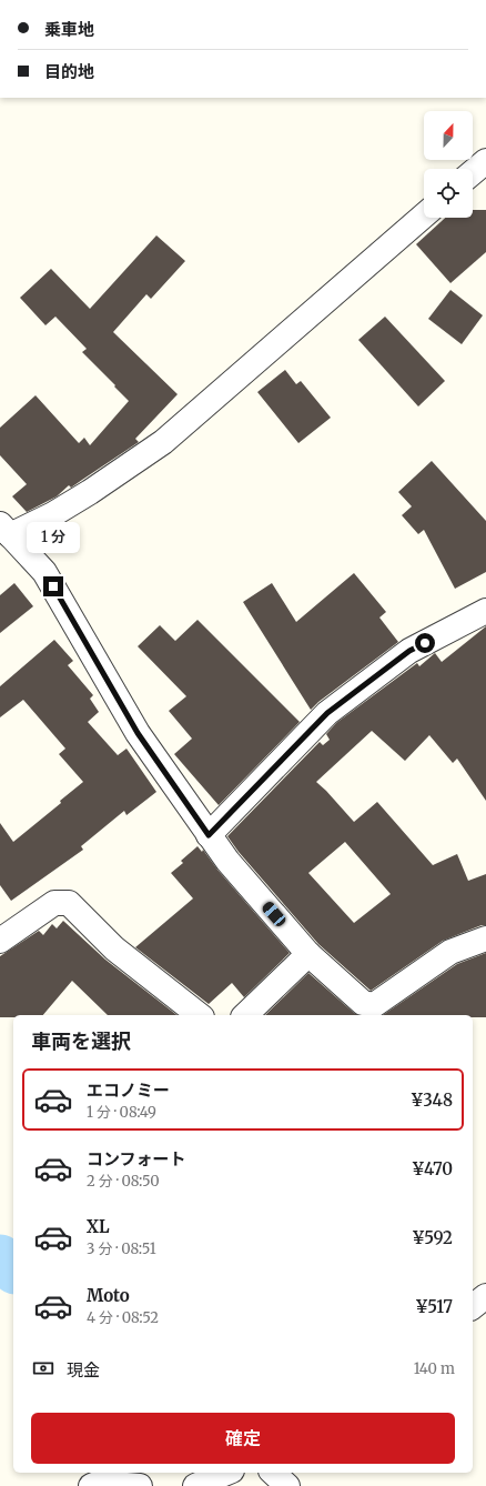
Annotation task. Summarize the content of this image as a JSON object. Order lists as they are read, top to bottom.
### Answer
{
  "north": "top",
  "page": {
    "banner": ["乗車地", "目的地"],
    "bubble": "1 分",
    "heading": "車両を選択",
    "list": [
      {
        "name": "エコノミー",
        "note": "1 分 · 08:49",
        "value": "¥348"
      },
      {
        "name": "コンフォート",
        "note": "2 分 · 08:50",
        "value": "¥470"
      },
      {
        "name": "XL",
        "note": "3 分 · 08:51",
        "value": "¥592"
      },
      {
        "name": "Moto",
        "note": "4 分 · 08:52",
        "value": "¥517"
      }
    ],
    "pay": ["現金", "140 m"],
    "buttons": "確定"
  }
}
